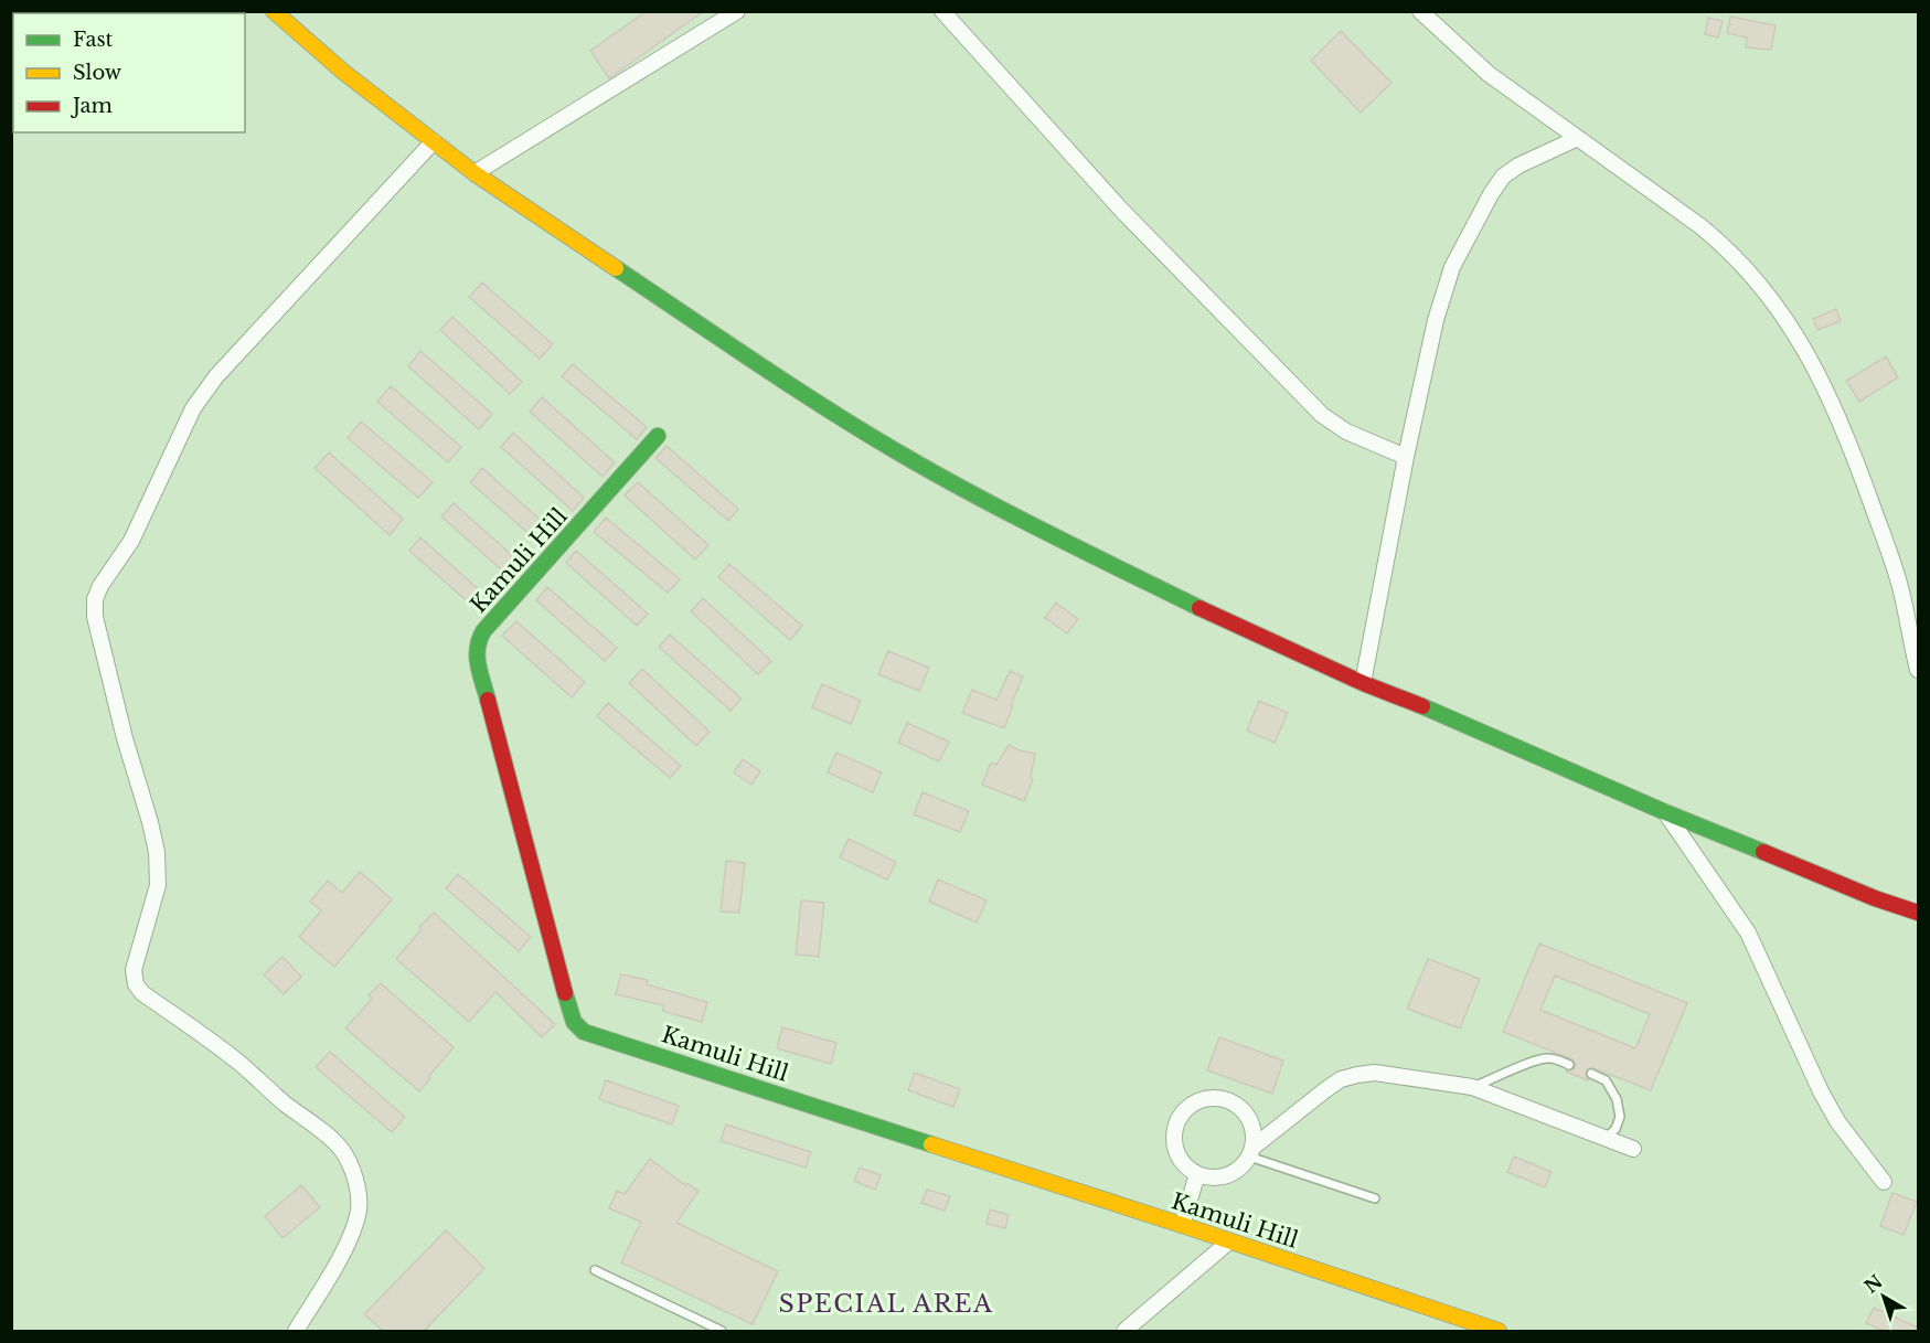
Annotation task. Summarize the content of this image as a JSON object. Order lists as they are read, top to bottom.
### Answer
{
  "streets": {
    "street": ["Kamuli Hill"]
  },
  "districts": ["SPECIAL AREA"],
  "legend": ["Fast", "Slow", "Jam"],
  "north": "top left"
}
